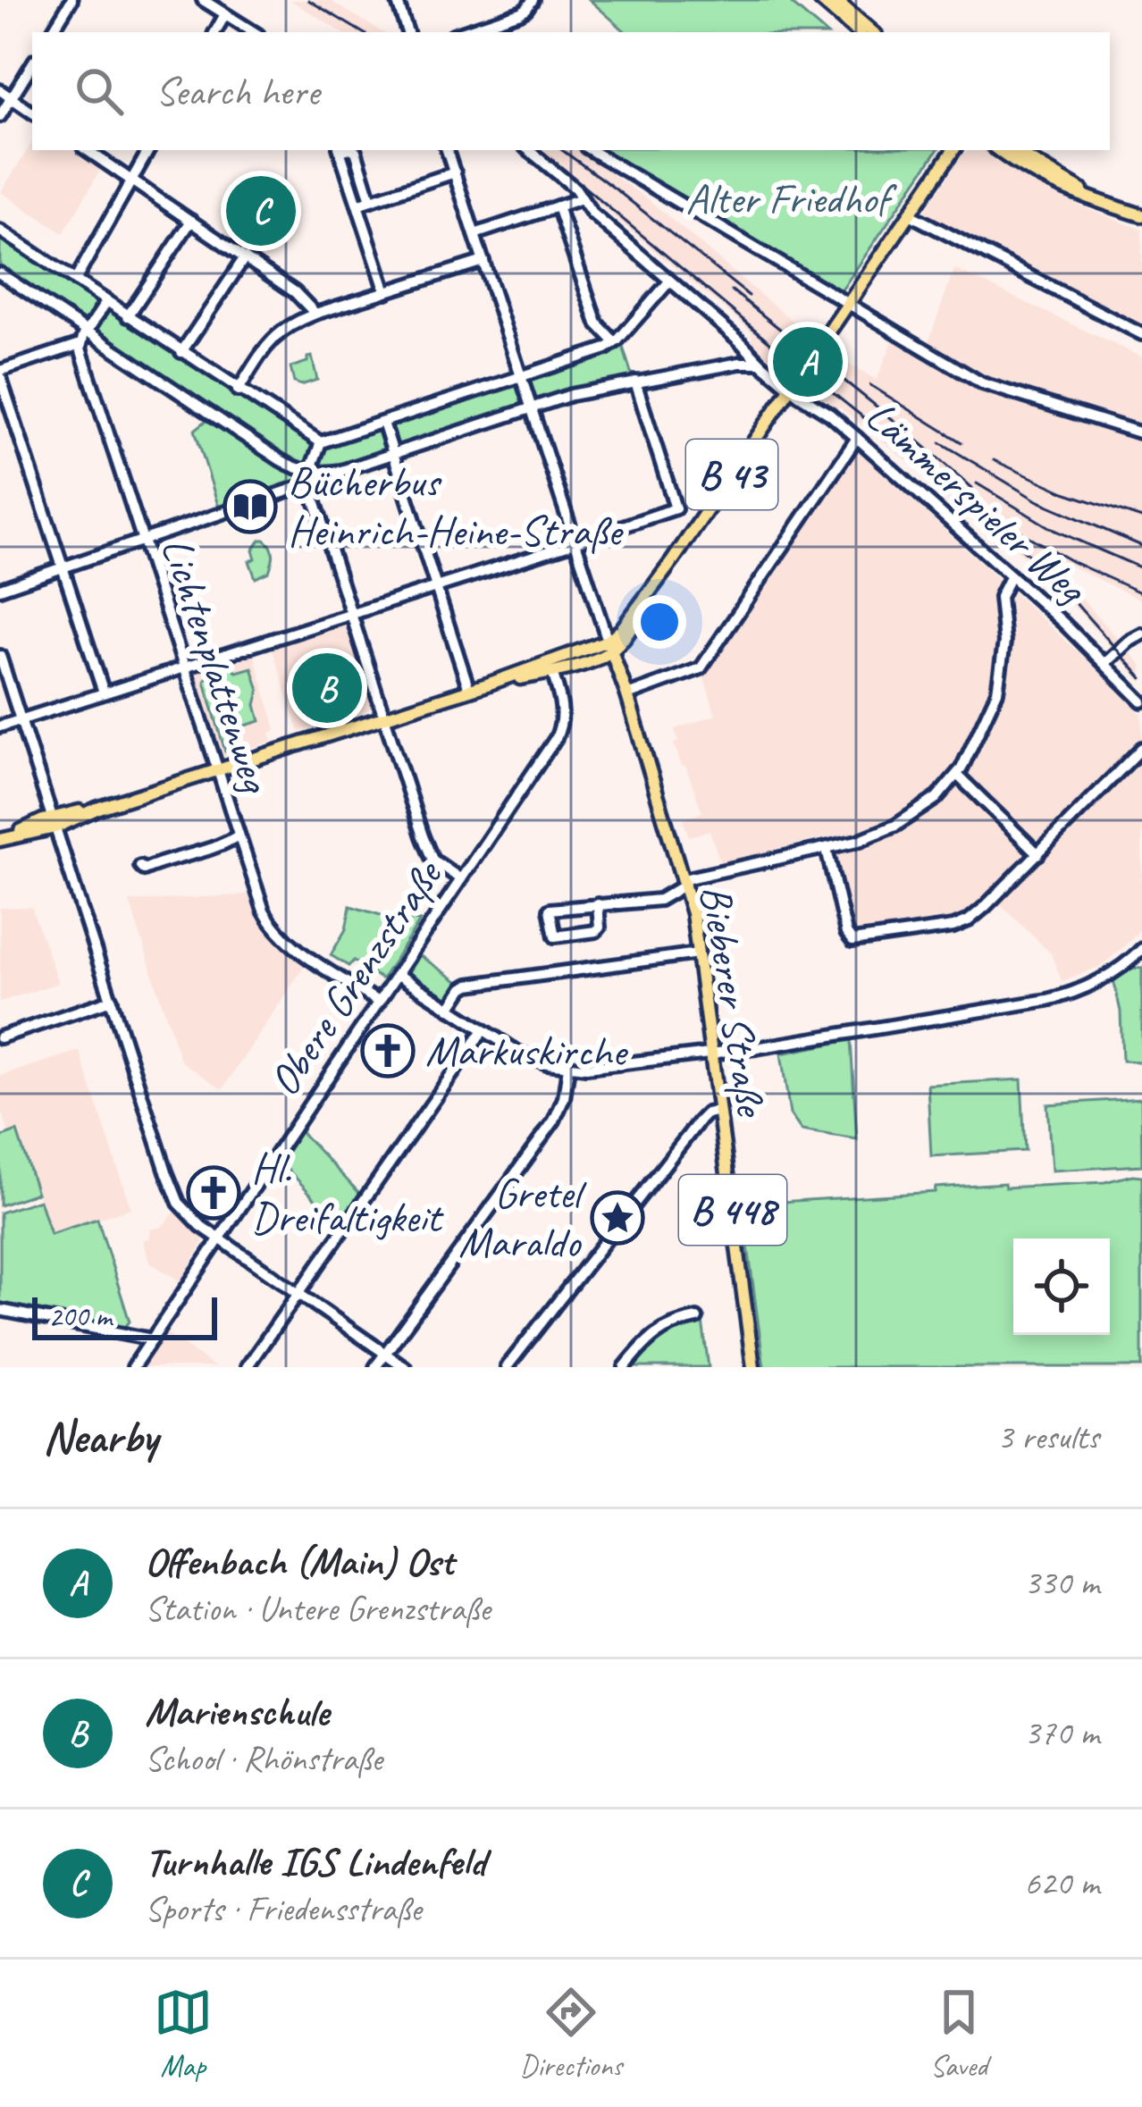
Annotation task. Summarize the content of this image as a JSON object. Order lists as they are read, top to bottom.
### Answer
{
  "streets": {
    "main road": ["B 43", "Bieberer Straße", "B 448"],
    "street": ["Lämmerspieler Weg", "Lichtenplattenweg", "Obere Grenzstraße"]
  },
  "crossings": [
    ["B 43", "Lämmerspieler Weg"],
    ["B 43", "Lichtenplattenweg"],
    ["B 43", "Obere Grenzstraße"],
    ["B 43", "Bieberer Straße"],
    ["Lichtenplattenweg", "Obere Grenzstraße"]
  ],
  "parks": ["Alter Friedhof"],
  "places": {
    "library": ["Bücherbus Heinrich-Heine-Straße"],
    "church": ["Markuskirche", "Hl. Dreifaltigkeit"],
    "place": ["Gretel Maraldo"]
  },
  "scale_bar": "200 m",
  "page": {
    "search": "Search here",
    "pins": ["C", "A", "B"],
    "scale": "200 m",
    "heading": ["Nearby", "3 results"],
    "list": [
      {
        "mark": "A",
        "name": "Offenbach (Main) Ost",
        "note": "Station · Untere Grenzstraße",
        "value": "330 m"
      },
      {
        "mark": "B",
        "name": "Marienschule",
        "note": "School · Rhönstraße",
        "value": "370 m"
      },
      {
        "mark": "C",
        "name": "Turnhalle IGS Lindenfeld",
        "note": "Sports · Friedensstraße",
        "value": "620 m"
      }
    ],
    "nav": ["Map", "Directions", "Saved"]
  }
}
